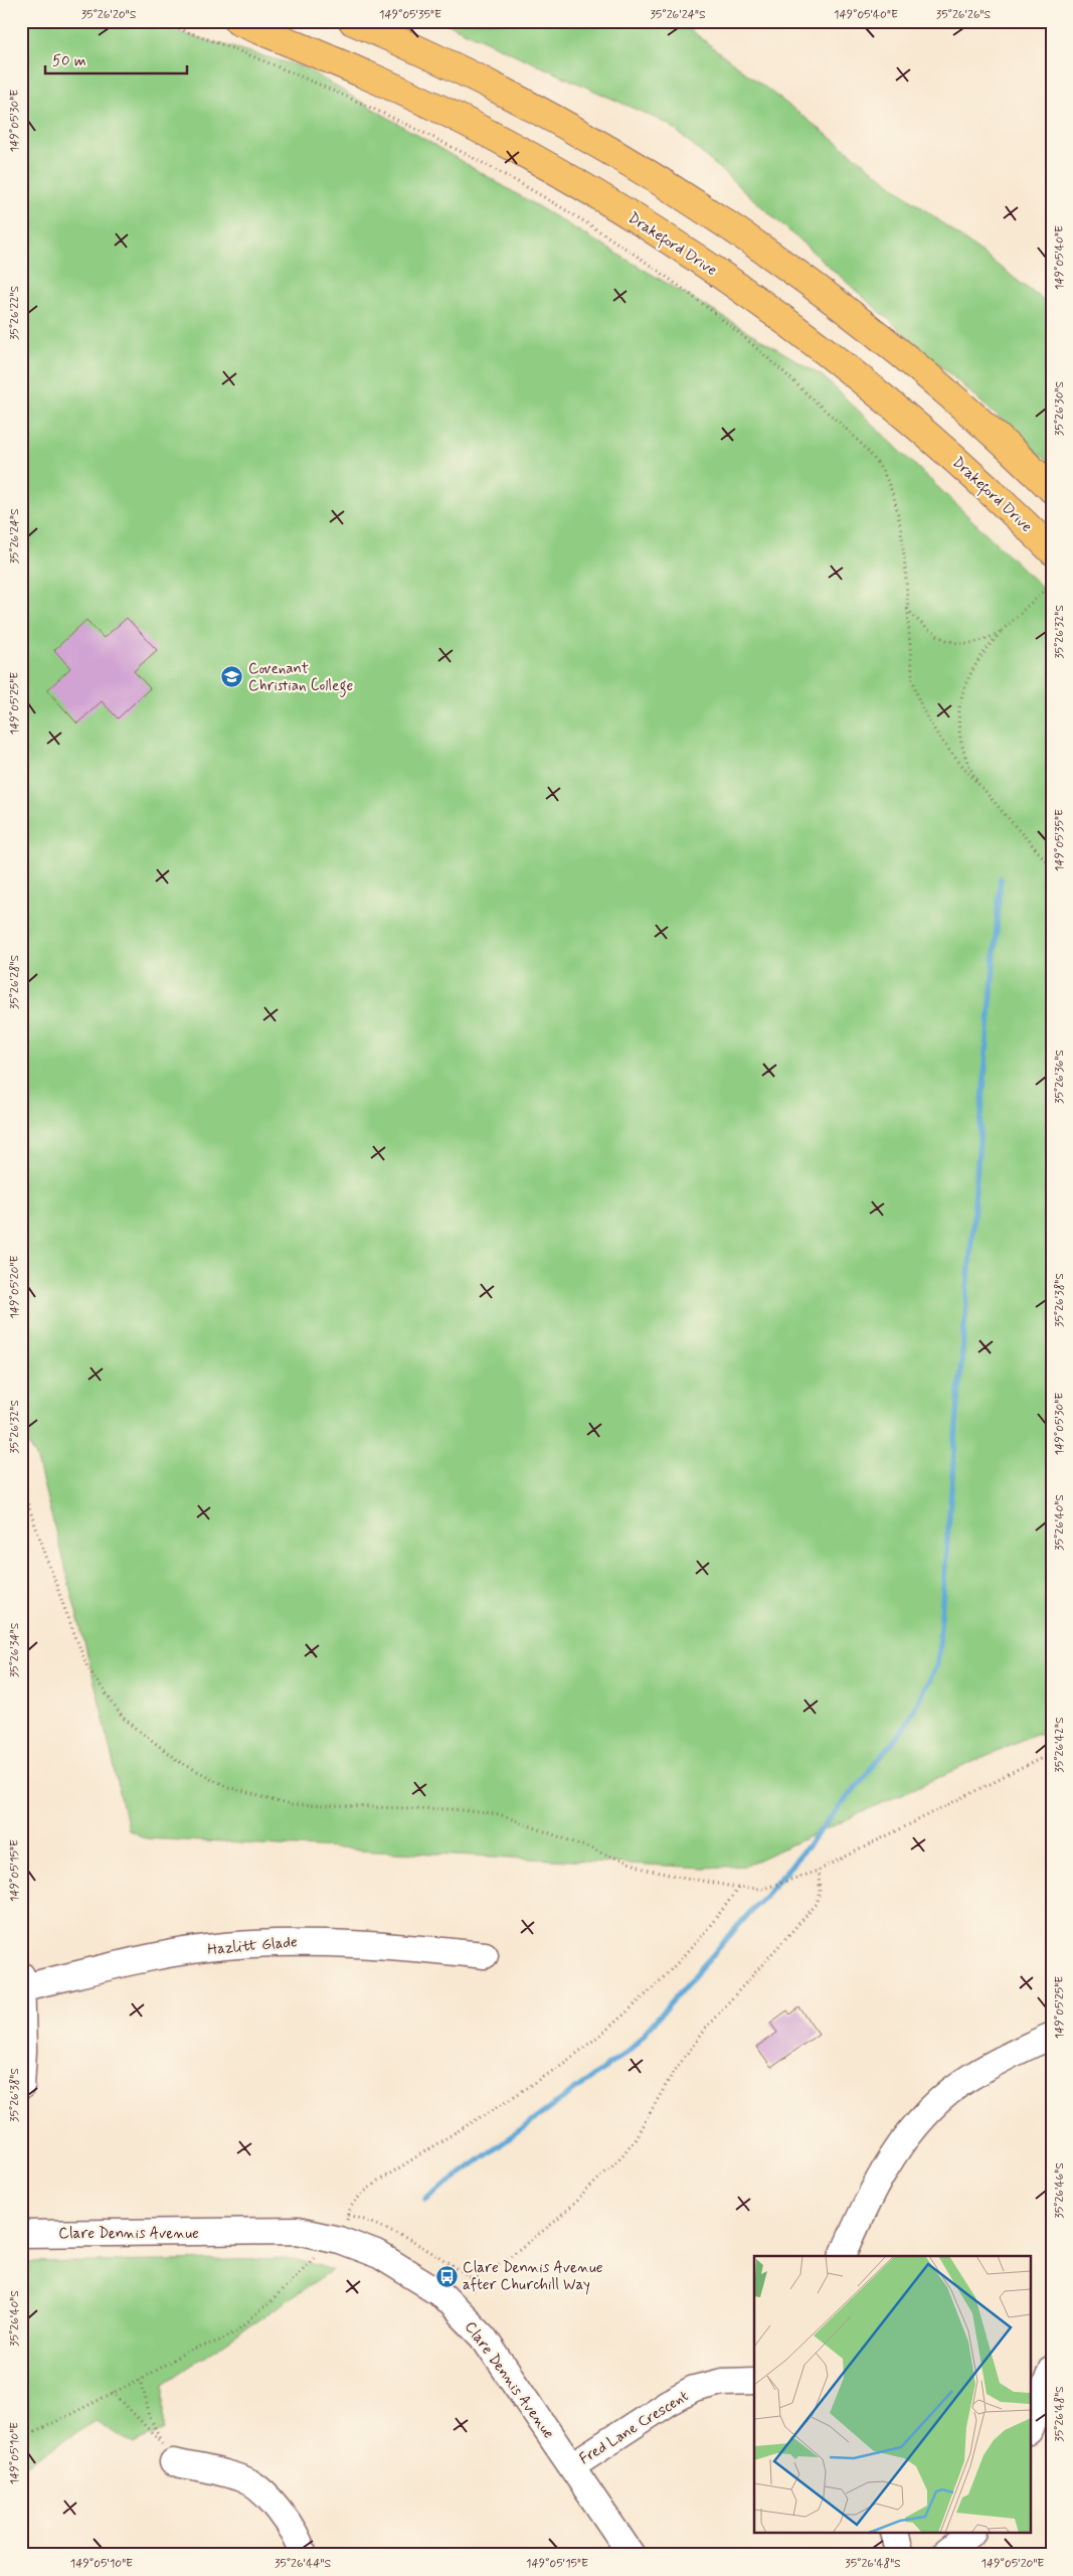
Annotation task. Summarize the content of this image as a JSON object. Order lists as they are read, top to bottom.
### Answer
{
  "streets": {
    "highway": ["Drakeford Drive"],
    "street": ["Hazlitt Glade", "Clare Dennis Avenue", "Fred Lane Crescent"]
  },
  "crossings": [
    ["Clare Dennis Avenue", "Fred Lane Crescent"]
  ],
  "places": {
    "school or university": ["Covenant Christian College"],
    "bus stop": ["Clare Dennis Avenue after Churchill Way"]
  },
  "scale_bar": "50 m",
  "coordinates": [
    "35°26'20\"S",
    "149°05'35\"E",
    "35°26'24\"S",
    "149°05'40\"E",
    "35°26'26\"S",
    "149°05'30\"E",
    "35°26'22\"S",
    "35°26'30\"S",
    "35°26'32\"S",
    "149°05'25\"E",
    "35°26'28\"S",
    "35°26'36\"S",
    "149°05'20\"E",
    "35°26'38\"S",
    "35°26'40\"S",
    "35°26'34\"S",
    "35°26'42\"S",
    "149°05'15\"E",
    "35°26'46\"S",
    "35°26'48\"S",
    "149°05'10\"E",
    "35°26'44\"S"
  ]
}
